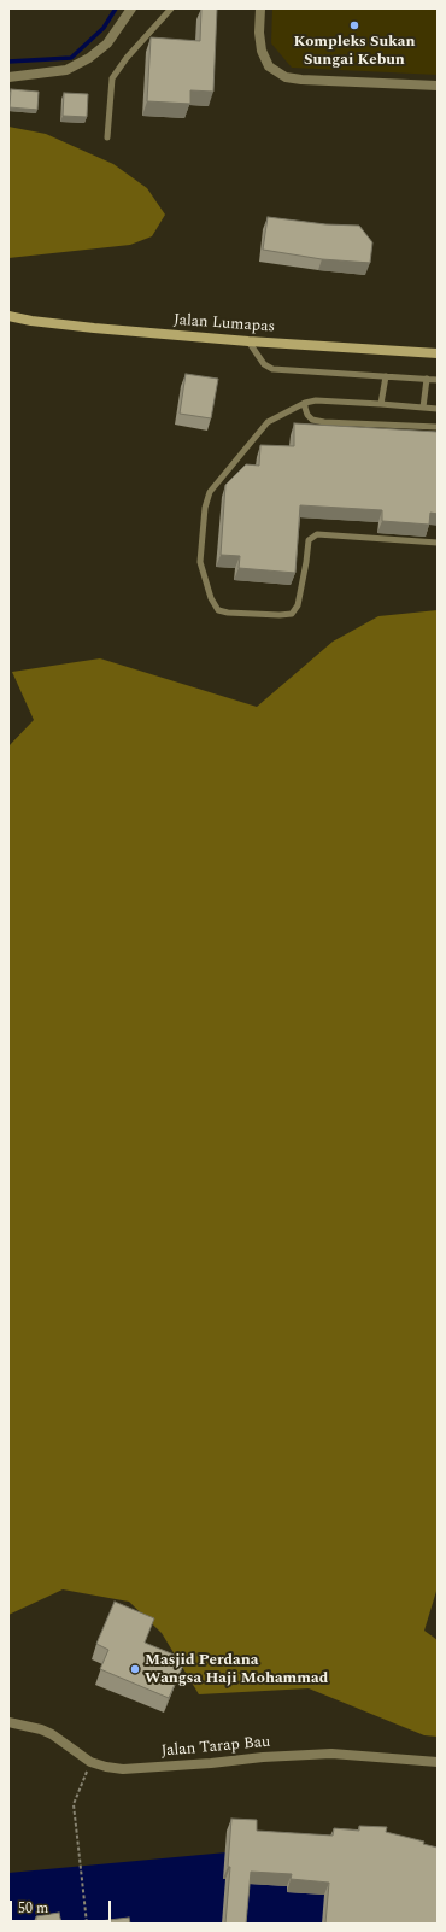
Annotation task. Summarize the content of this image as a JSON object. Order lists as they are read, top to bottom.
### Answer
{
  "streets": {
    "main road": ["Jalan Lumapas"],
    "street": ["Jalan Tarap Bau"]
  },
  "places": ["Kompleks Sukan Sungai Kebun", "Masjid Perdana Wangsa Haji Mohammad"],
  "scale_bar": "50 m"
}
